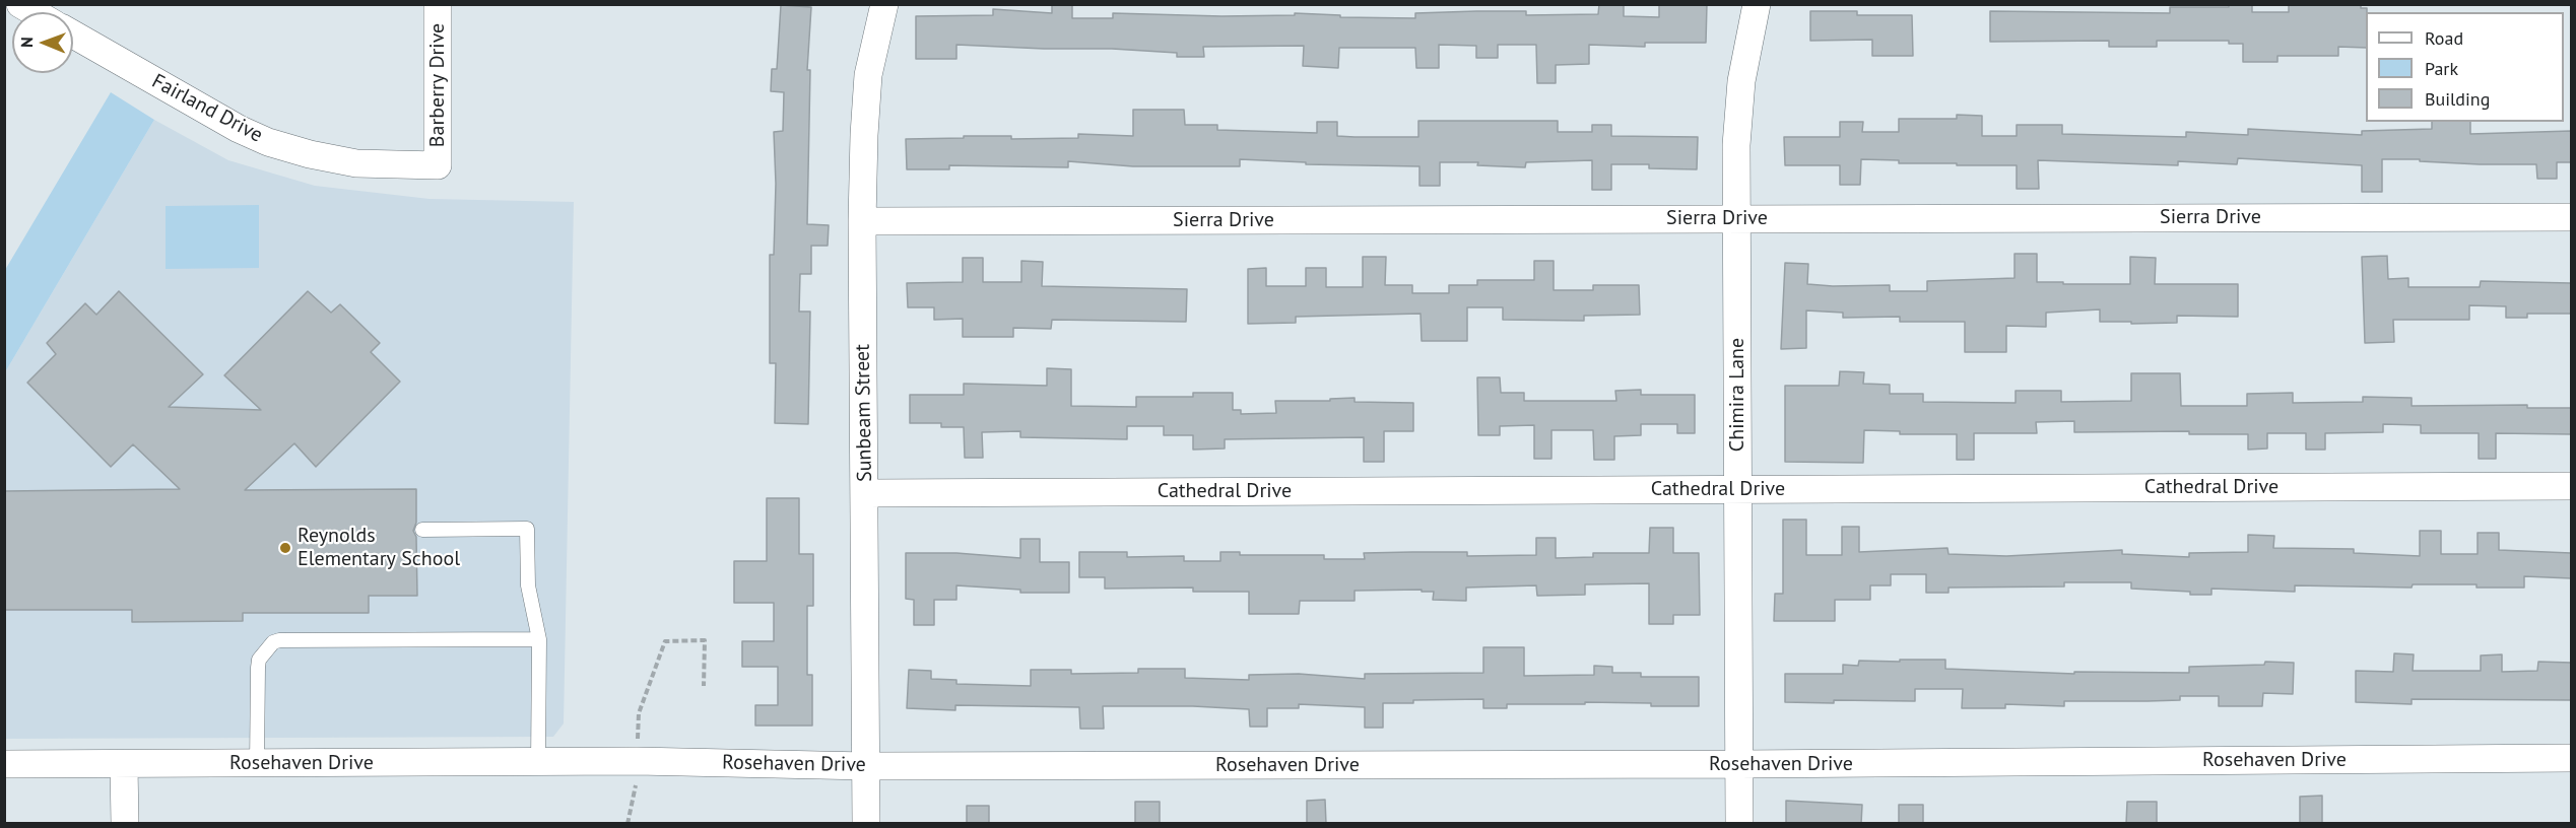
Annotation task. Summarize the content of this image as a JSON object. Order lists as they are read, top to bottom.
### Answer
{
  "streets": {
    "street": [
      "Barberry Drive",
      "Fairland Drive",
      "Sierra Drive",
      "Chimira Lane",
      "Sunbeam Street",
      "Cathedral Drive",
      "Rosehaven Drive"
    ]
  },
  "crossings": [
    ["Barberry Drive", "Fairland Drive"],
    ["Sierra Drive", "Chimira Lane"],
    ["Sierra Drive", "Sunbeam Street"],
    ["Chimira Lane", "Cathedral Drive"],
    ["Chimira Lane", "Rosehaven Drive"],
    ["Sunbeam Street", "Cathedral Drive"],
    ["Sunbeam Street", "Rosehaven Drive"]
  ],
  "places": ["Reynolds Elementary School"],
  "legend": ["Road", "Park", "Building"],
  "north": "left"
}
